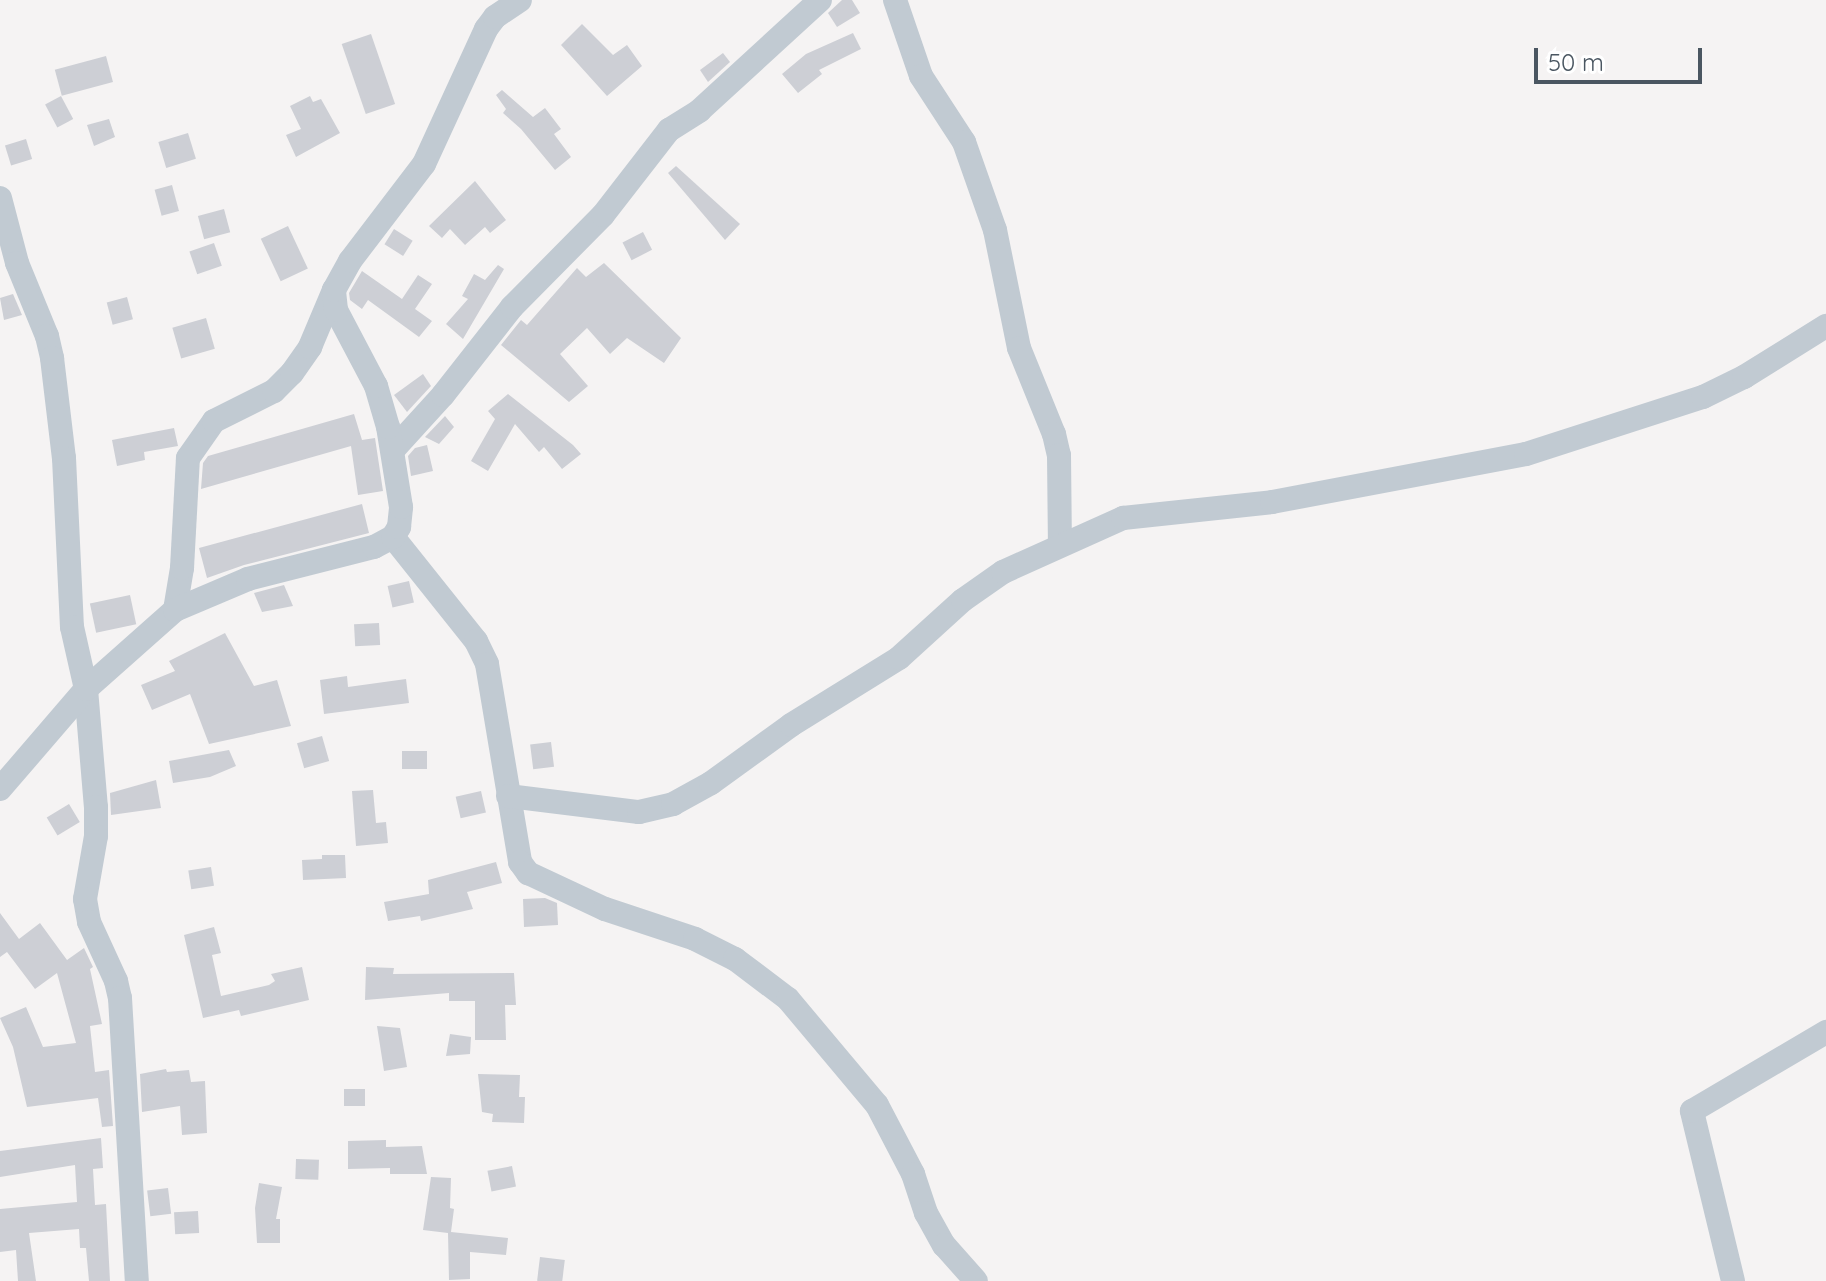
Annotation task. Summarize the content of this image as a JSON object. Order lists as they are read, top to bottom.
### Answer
{
  "scale_bar": "50 m"
}
